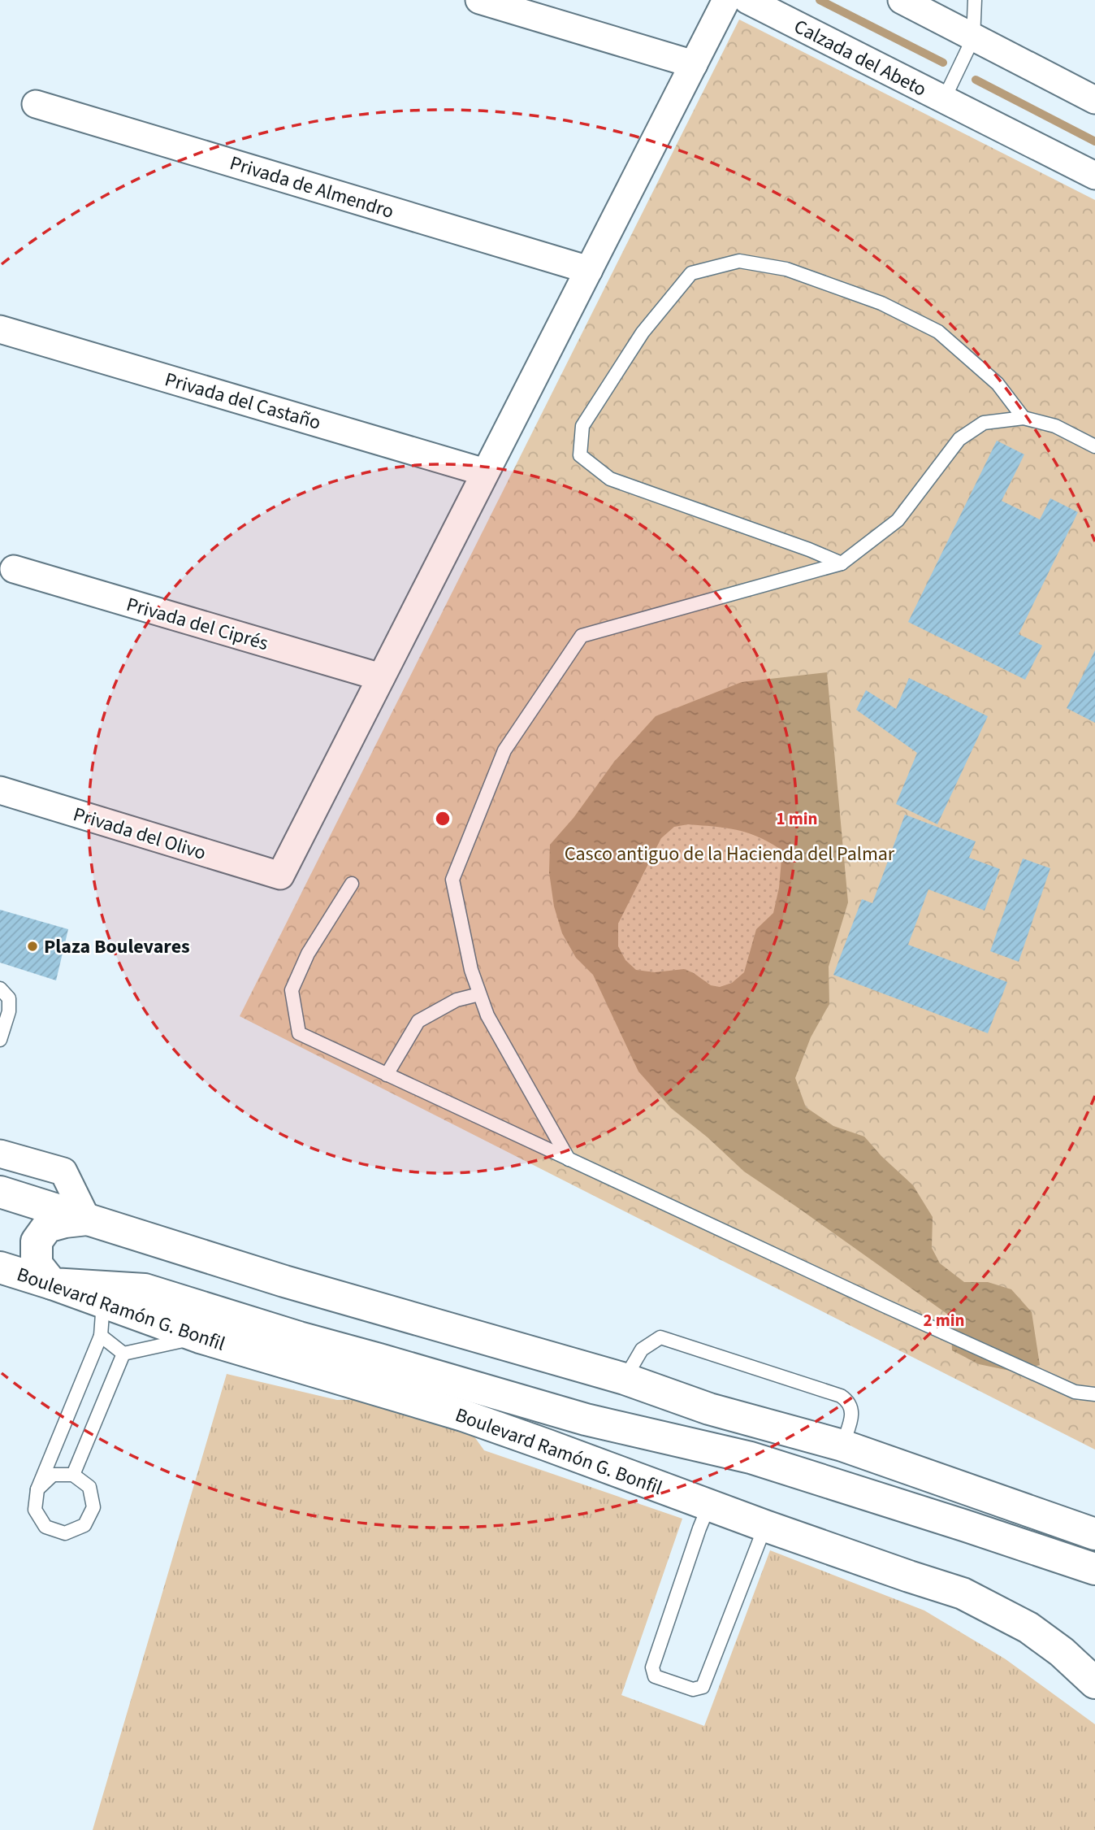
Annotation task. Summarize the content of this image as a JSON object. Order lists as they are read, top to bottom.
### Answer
{
  "streets": {
    "main road": ["Boulevard Ramón G. Bonfil"],
    "street": [
      "Calzada del Abeto",
      "Privada de Almendro",
      "Privada del Castaño",
      "Privada del Ciprés",
      "Privada del Olivo"
    ]
  },
  "crossings": [
    ["Privada del Ciprés", "Privada del Olivo"]
  ],
  "parks": ["Casco antiguo de la Hacienda del Palmar"],
  "places": ["Plaza Boulevares"],
  "rings": ["1 min", "2 min"]
}
